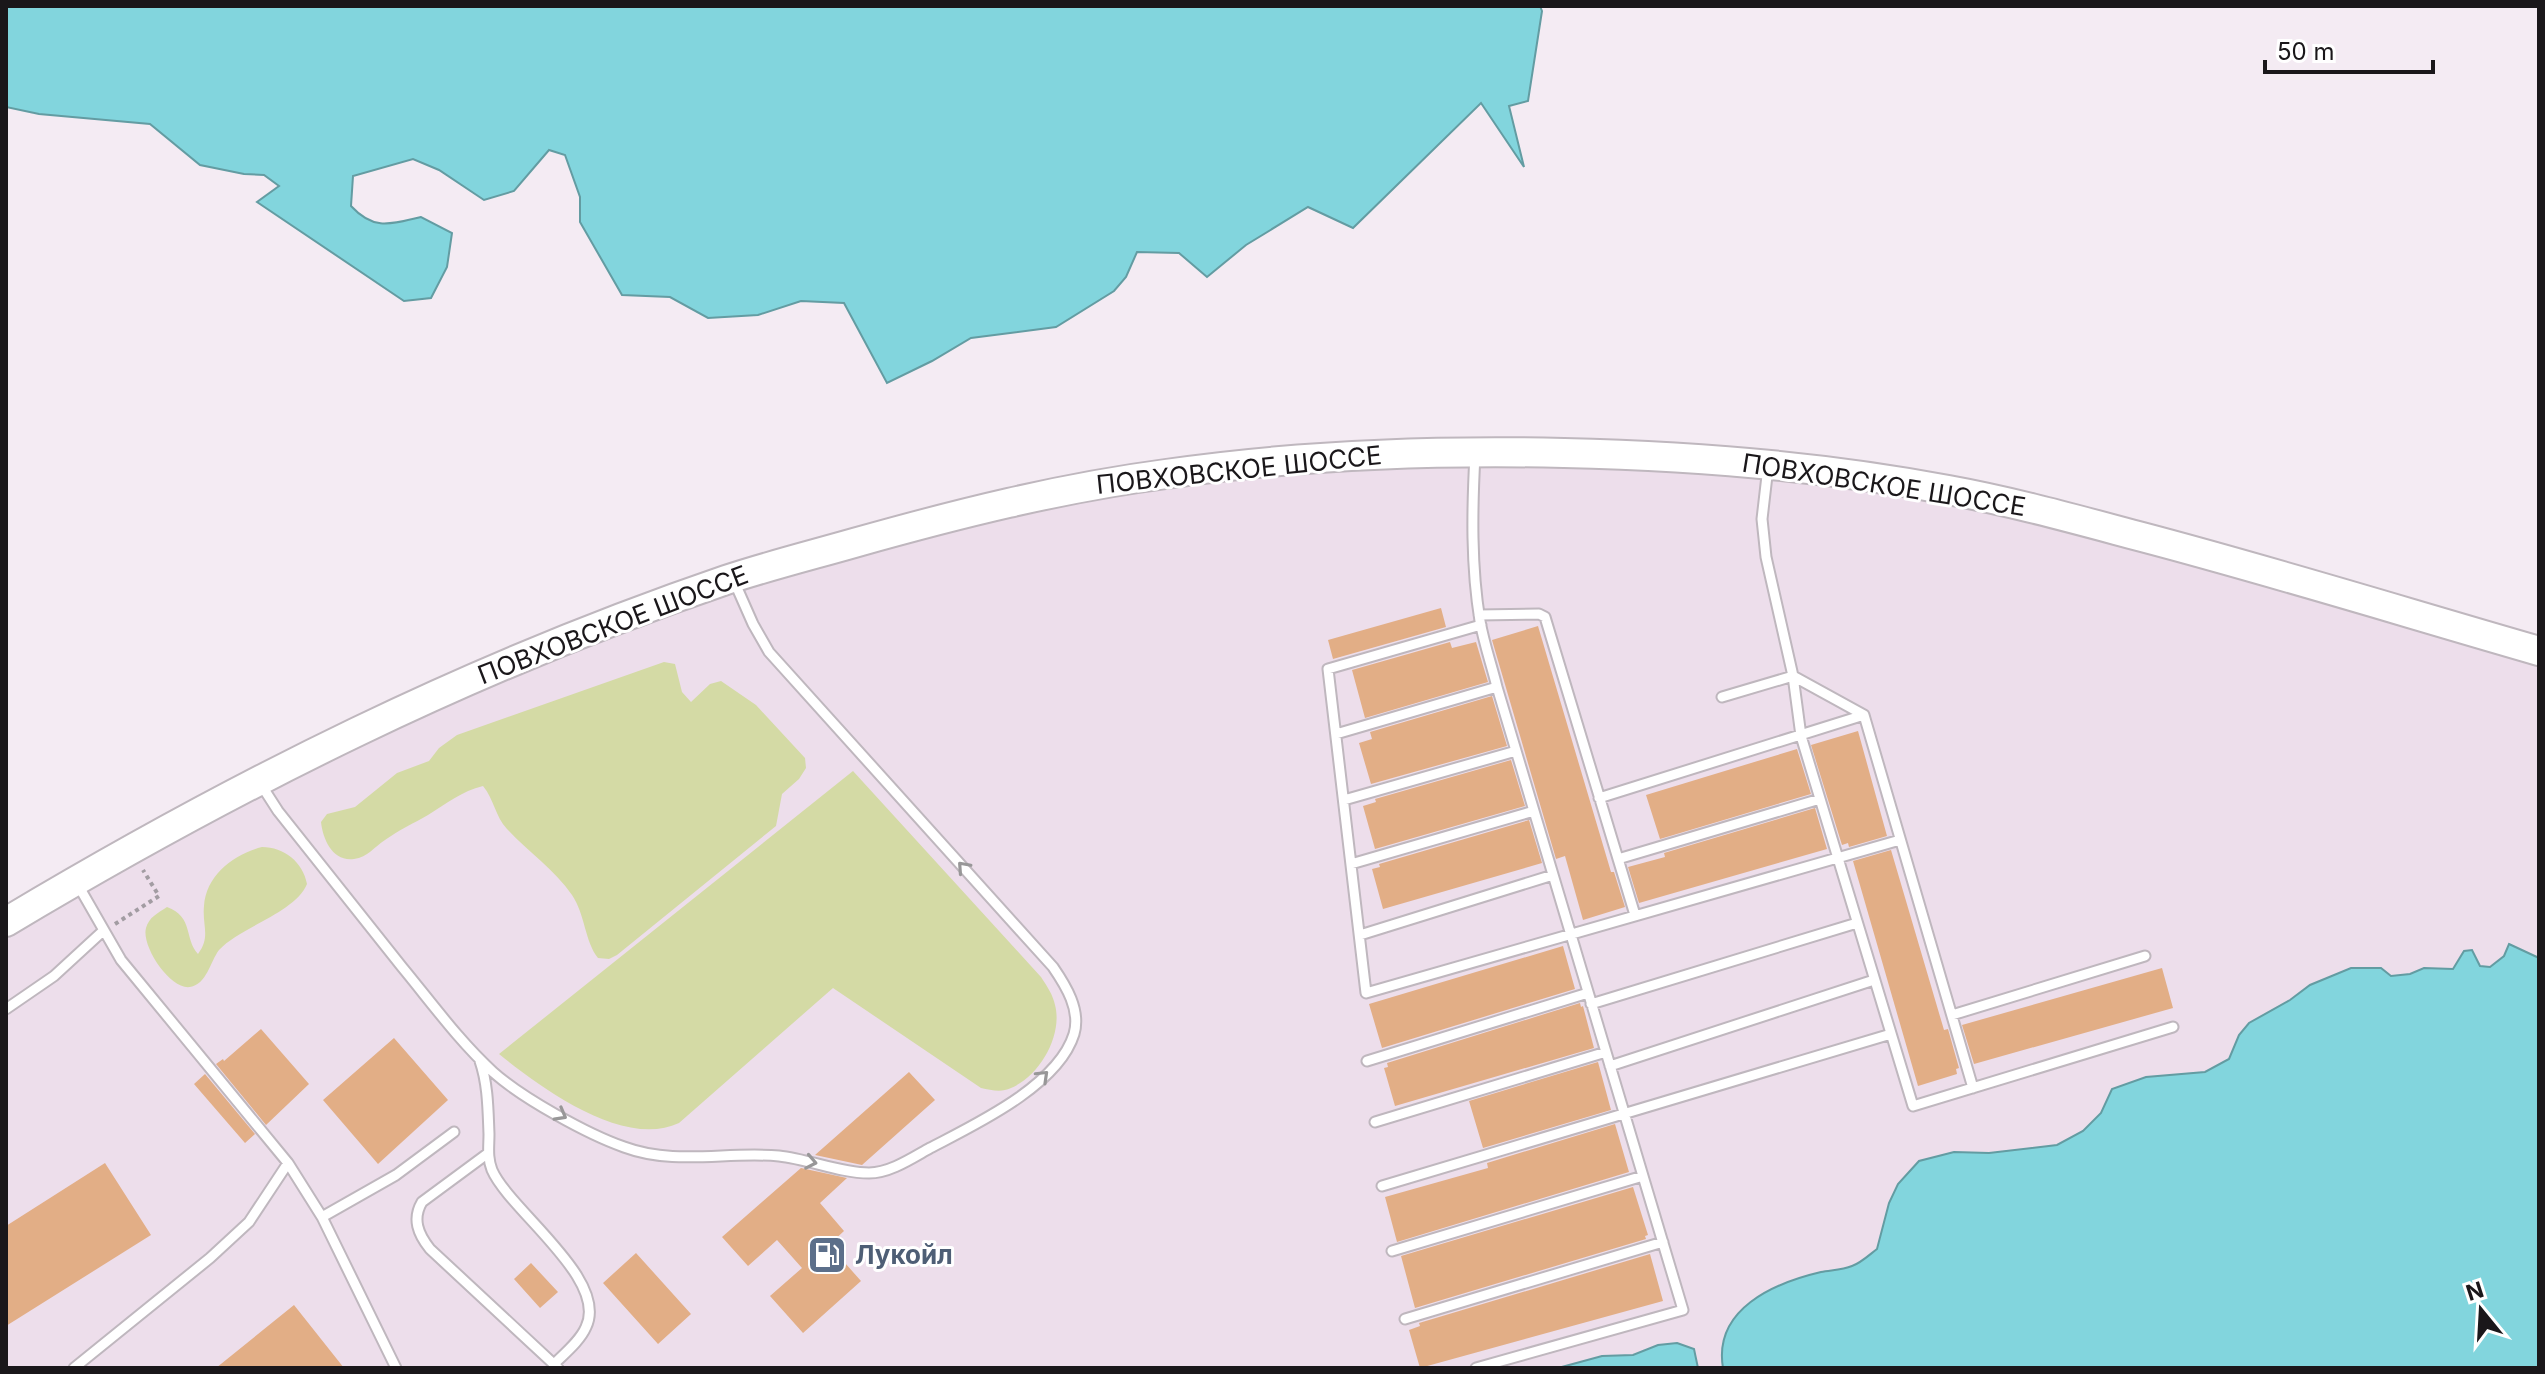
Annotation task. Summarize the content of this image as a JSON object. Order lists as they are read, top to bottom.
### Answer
{
  "streets": {
    "main road": ["ПОВХОВСКОЕ ШОССЕ"]
  },
  "places": {
    "fuel station": ["Лукойл"]
  },
  "scale_bar": "50 m",
  "north": "top"
}
